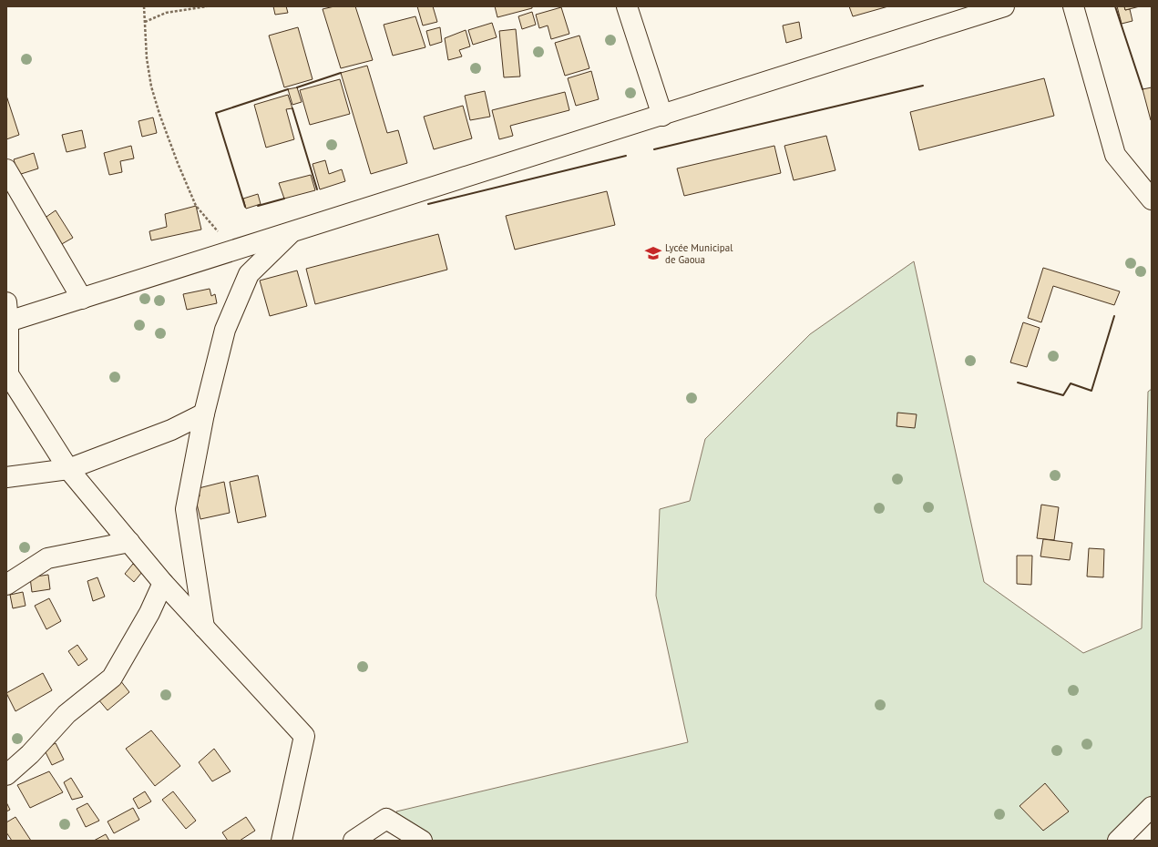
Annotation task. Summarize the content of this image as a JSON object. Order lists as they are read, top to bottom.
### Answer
{
  "places": {
    "school or university": ["Lycée Municipal de Gaoua"]
  }
}
